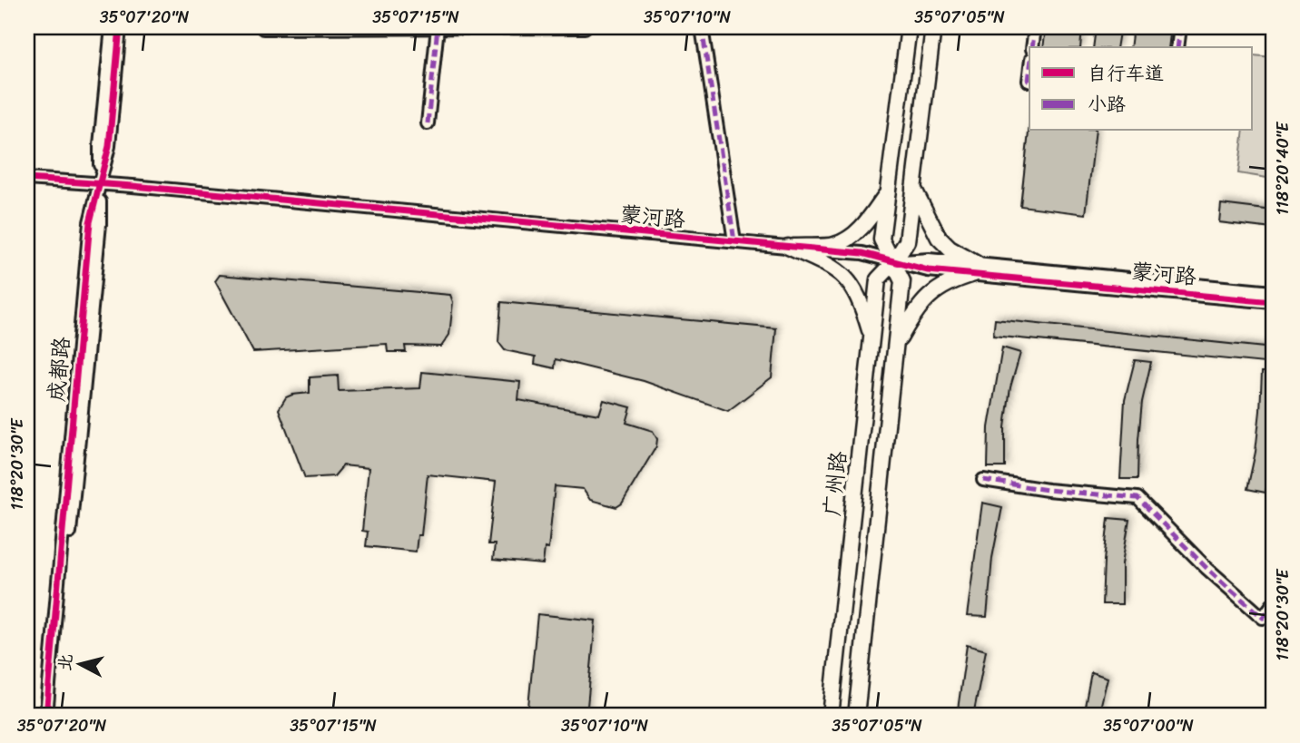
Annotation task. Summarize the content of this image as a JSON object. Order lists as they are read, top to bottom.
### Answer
{
  "streets": {
    "main road": ["广州路"],
    "street": ["蒙河路", "成都路"]
  },
  "crossings": [
    ["蒙河路", "成都路"],
    ["蒙河路", "广州路"]
  ],
  "legend": ["自行车道", "小路"],
  "north": "left",
  "coordinates": [
    "35°07'20\"N",
    "35°07'15\"N",
    "35°07'10\"N",
    "35°07'05\"N",
    "118°20'40\"E",
    "118°20'30\"E",
    "35°07'00\"N"
  ]
}
